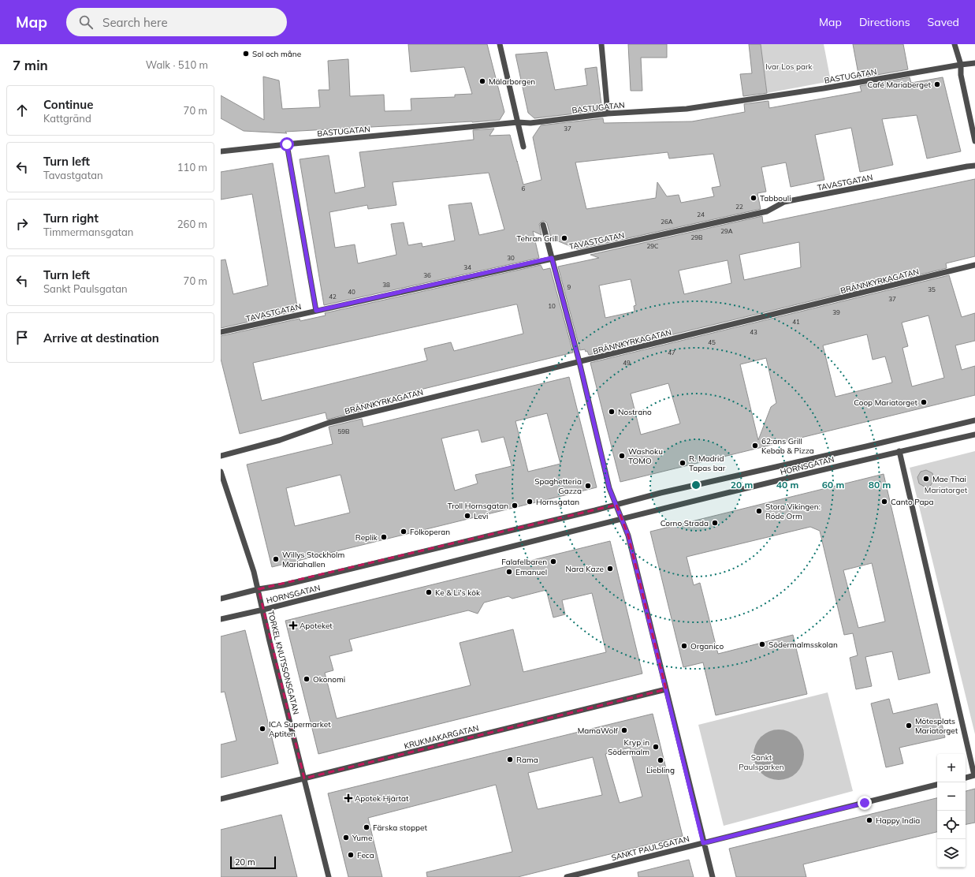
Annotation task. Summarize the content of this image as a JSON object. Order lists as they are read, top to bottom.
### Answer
{
  "streets": {
    "street": [
      "BASTUGATAN",
      "TAVASTGATAN",
      "BRÄNNKYRKAGATAN",
      "HORNSGATAN",
      "TORKEL KNUTSSONSGATAN",
      "KRUKMAKARGATAN",
      "SANKT PAULSGATAN"
    ]
  },
  "crossings": [
    ["HORNSGATAN", "TORKEL KNUTSSONSGATAN"],
    ["TORKEL KNUTSSONSGATAN", "KRUKMAKARGATAN"]
  ],
  "parks": ["Ivar Los park", "Mariatorget", "Sankt Paulsparken"],
  "places": {
    "other": [
      "Sol och måne",
      "Mälarborgen",
      "Café Mariaberget",
      "Tabbouli",
      "Tehran Grill",
      "Coop Mariatorget",
      "Nostrano",
      "62:ans Grill Kebab & Pizza",
      "Washoku TOMO",
      "R. Madrid Tapas bar",
      "Mae Thai",
      "Spaghetteria Gazza",
      "Hornsgatan",
      "Canto Papa",
      "Troll Hornsgatan",
      "Stora Vikingen: Röde Orm",
      "Levi",
      "Corno Strada",
      "Folkoperan",
      "Replik",
      "Willys Stockholm Mariahallen",
      "Falafelbaren",
      "Nara Kaze",
      "Emanuel",
      "Ke & Li's kök",
      "Södermalmsskolan",
      "Organico",
      "Okonomi",
      "Mötesplats Mariatorget",
      "ICA Supermarket Aptiten",
      "MamaWolf",
      "Kryp in Södermalm",
      "Rama",
      "Liebling",
      "Happy India",
      "Färska stoppet",
      "Yume",
      "Feca"
    ],
    "health": ["Apoteket", "Apotek Hjärtat"]
  },
  "house_numbers": [
    "37",
    "6",
    "22",
    "24",
    "26A",
    "29A",
    "29B",
    "29C",
    "30",
    "34",
    "36",
    "38",
    "9",
    "35",
    "40",
    "42",
    "37",
    "10",
    "39",
    "41",
    "43",
    "45",
    "47",
    "49",
    "59B"
  ],
  "scale_bar": "20 m",
  "page": {
    "header": "Map",
    "search": "Search here",
    "nav": ["Map", "Directions", "Saved"],
    "heading": ["7 min", "Walk · 510 m"],
    "list": [
      ["Continue", "Kattgränd", "70 m"],
      ["Turn left", "Tavastgatan", "110 m"],
      ["Turn right", "Timmermansgatan", "260 m"],
      ["Turn left", "Sankt Paulsgatan", "70 m"],
      "Arrive at destination"
    ],
    "map_buttons": ["+", "−"],
    "scale": "20 m"
  },
  "rings": [
    "20 m",
    "40 m",
    "60 m",
    "80 m"
  ]
}
